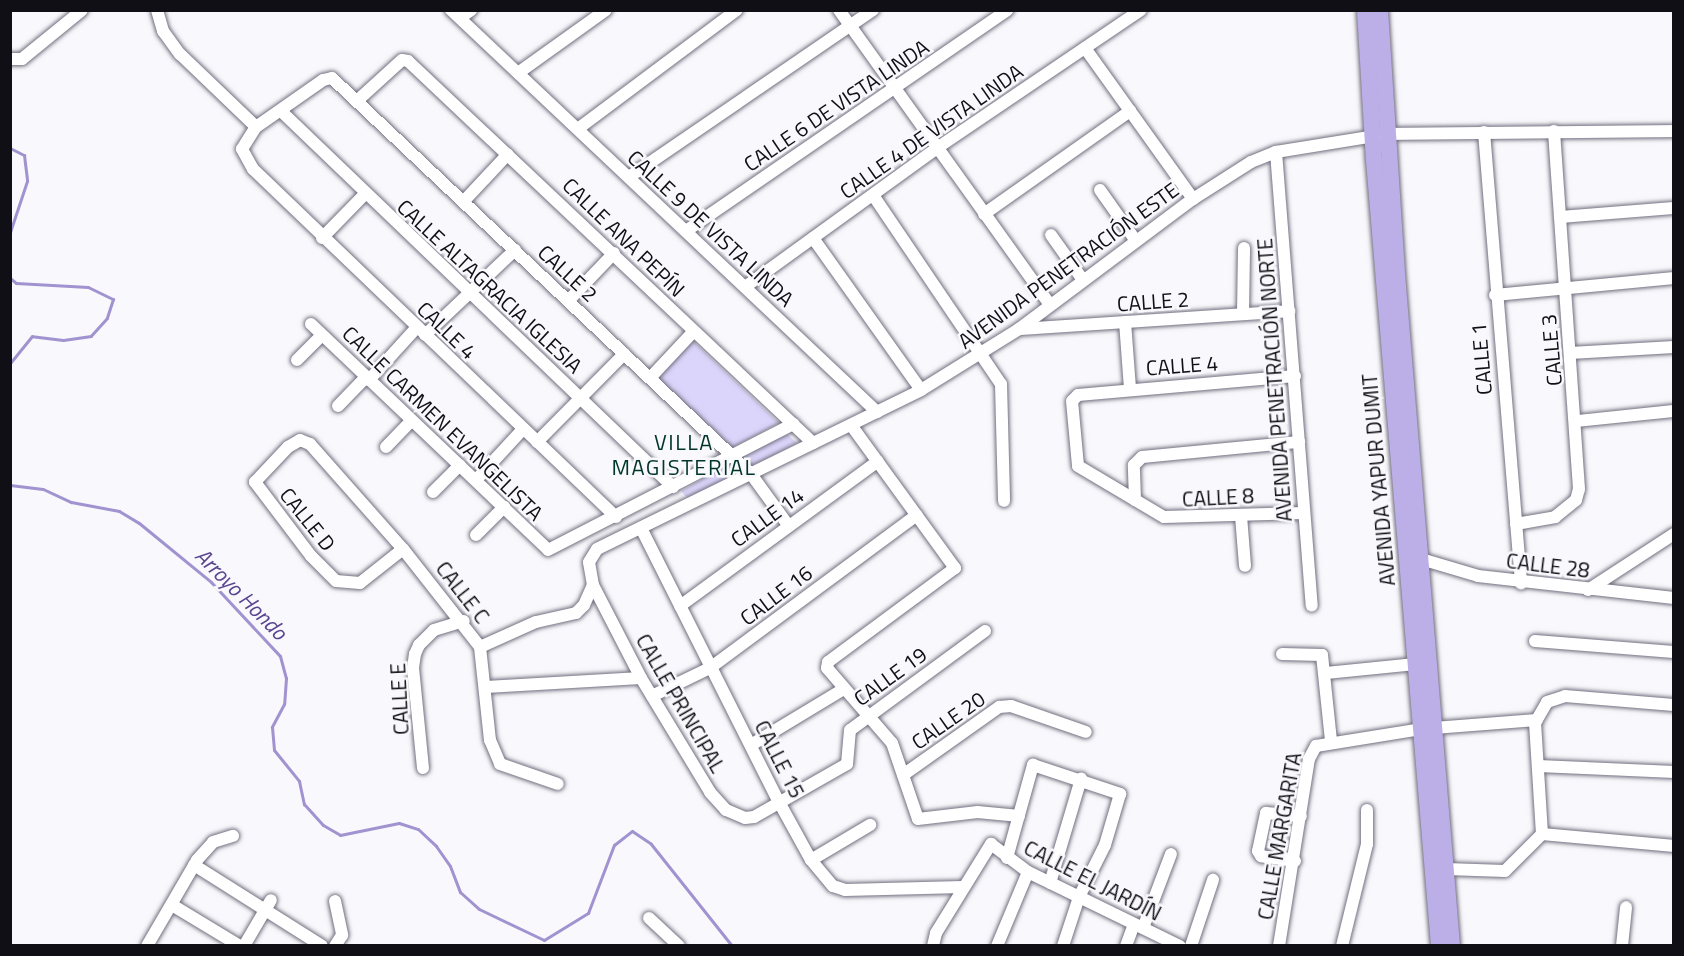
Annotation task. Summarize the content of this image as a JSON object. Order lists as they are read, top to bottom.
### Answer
{
  "streets": {
    "main road": ["AVENIDA YAPUR DUMIT"],
    "street": [
      "CALLE 6 DE VISTA LINDA",
      "CALLE 4 DE VISTA LINDA",
      "CALLE 9 DE VISTA LINDA",
      "CALLE ANA PEPÍN",
      "AVENIDA PENETRACIÓN ESTE",
      "CALLE 2",
      "CALLE ALTAGRACIA IGLESIA",
      "CALLE 4",
      "CALLE 3",
      "CALLE 1",
      "AVENIDA PENETRACIÓN NORTE",
      "CALLE CARMEN EVANGELISTA",
      "CALLE 8",
      "CALLE 14",
      "CALLE D",
      "CALLE 28",
      "CALLE C",
      "CALLE 16",
      "CALLE 19",
      "CALLE E",
      "CALLE PRINCIPAL",
      "CALLE 20",
      "CALLE 15",
      "CALLE MARGARITA",
      "CALLE EL JARDÍN"
    ]
  },
  "crossings": [
    ["CALLE 6 DE VISTA LINDA", "CALLE 9 DE VISTA LINDA"],
    ["CALLE 4 DE VISTA LINDA", "CALLE 9 DE VISTA LINDA"],
    ["CALLE 9 DE VISTA LINDA", "AVENIDA PENETRACIÓN ESTE"],
    ["CALLE ANA PEPÍN", "AVENIDA PENETRACIÓN ESTE"],
    ["CALLE ANA PEPÍN", "CALLE 2"],
    ["AVENIDA PENETRACIÓN ESTE", "CALLE 2"],
    ["AVENIDA PENETRACIÓN ESTE", "CALLE 3"],
    ["AVENIDA PENETRACIÓN ESTE", "CALLE 1"],
    ["AVENIDA PENETRACIÓN ESTE", "AVENIDA PENETRACIÓN NORTE"],
    ["AVENIDA PENETRACIÓN ESTE", "AVENIDA YAPUR DUMIT"],
    ["AVENIDA PENETRACIÓN ESTE", "CALLE PRINCIPAL"],
    ["AVENIDA PENETRACIÓN ESTE", "CALLE 15"],
    ["CALLE 2", "CALLE ALTAGRACIA IGLESIA"],
    ["CALLE 2", "AVENIDA PENETRACIÓN NORTE"],
    ["CALLE 2", "CALLE 14"],
    ["CALLE 4", "AVENIDA PENETRACIÓN NORTE"],
    ["CALLE 4", "CALLE CARMEN EVANGELISTA"],
    ["CALLE 4", "CALLE 8"],
    ["CALLE 3", "CALLE 1"],
    ["CALLE 1", "CALLE 28"],
    ["AVENIDA PENETRACIÓN NORTE", "CALLE 8"],
    ["AVENIDA YAPUR DUMIT", "CALLE 28"],
    ["AVENIDA YAPUR DUMIT", "CALLE MARGARITA"],
    ["CALLE 14", "CALLE 15"],
    ["CALLE D", "CALLE C"],
    ["CALLE C", "CALLE E"],
    ["CALLE 16", "CALLE PRINCIPAL"],
    ["CALLE 16", "CALLE 15"],
    ["CALLE 19", "CALLE PRINCIPAL"],
    ["CALLE 19", "CALLE 15"],
    ["CALLE PRINCIPAL", "CALLE 15"],
    ["CALLE 15", "CALLE EL JARDÍN"]
  ],
  "districts": ["VILLA MAGISTERIAL"],
  "water": ["Arroyo Hondo"]
}
